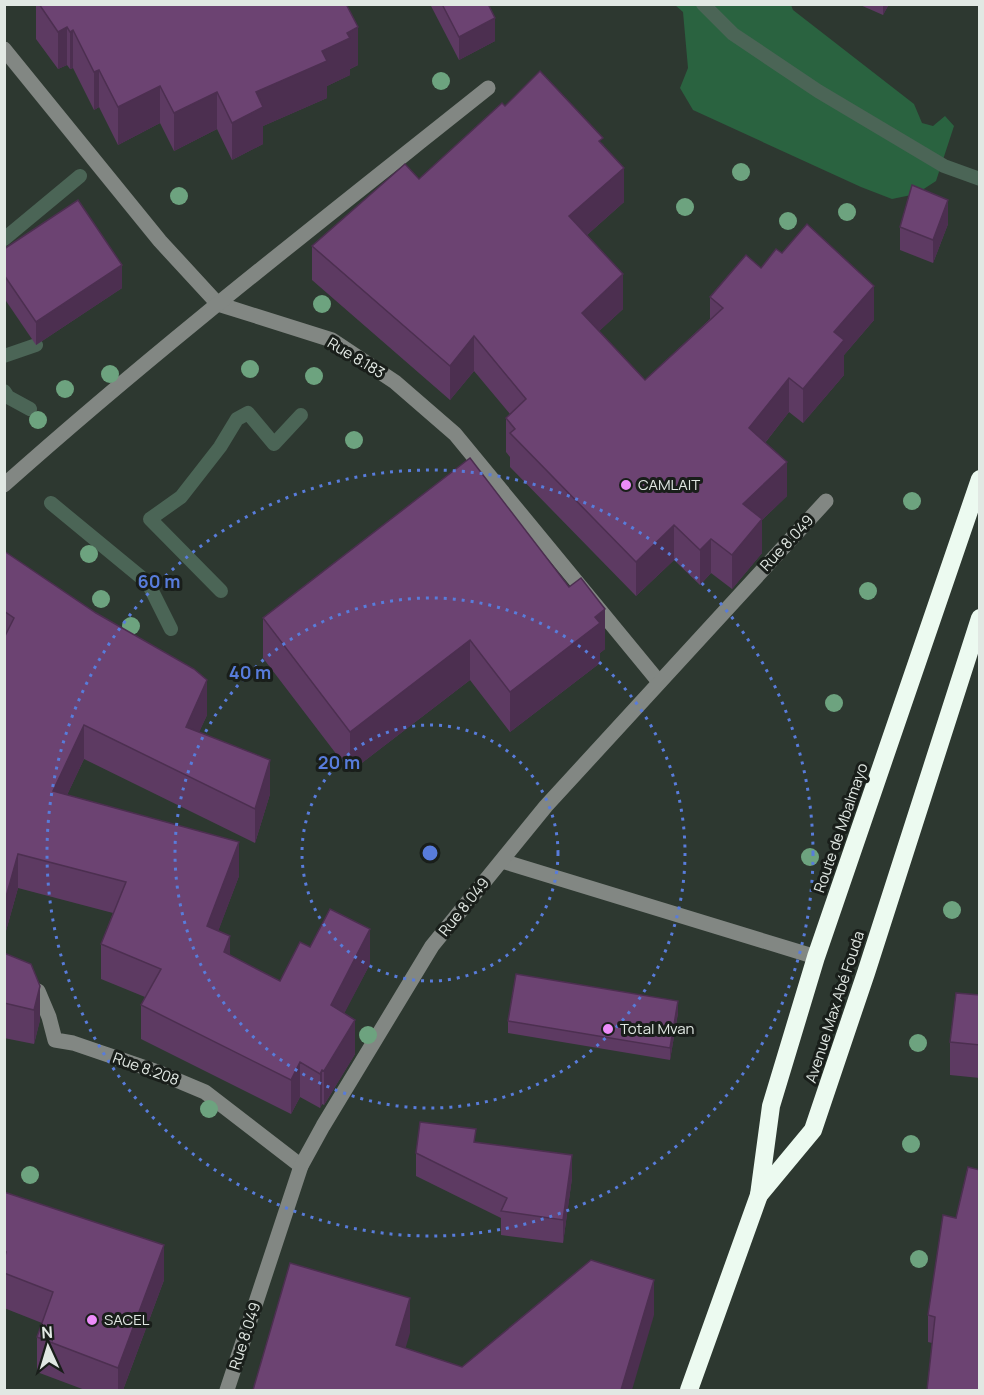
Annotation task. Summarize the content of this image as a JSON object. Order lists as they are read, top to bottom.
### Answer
{
  "streets": {
    "highway": ["Route de Mbalmayo", "Avenue Max Abé Fouda"],
    "street": ["Rue 8.183", "Rue 8.049", "Rue 8.208"]
  },
  "crossings": [
    ["Rue 8.183", "Rue 8.049"],
    ["Rue 8.049", "Rue 8.208"],
    ["Route de Mbalmayo", "Avenue Max Abé Fouda"]
  ],
  "places": ["CAMLAIT", "Total Mvan", "SACEL"],
  "north": "top",
  "rings": ["60 m", "40 m", "20 m"]
}
